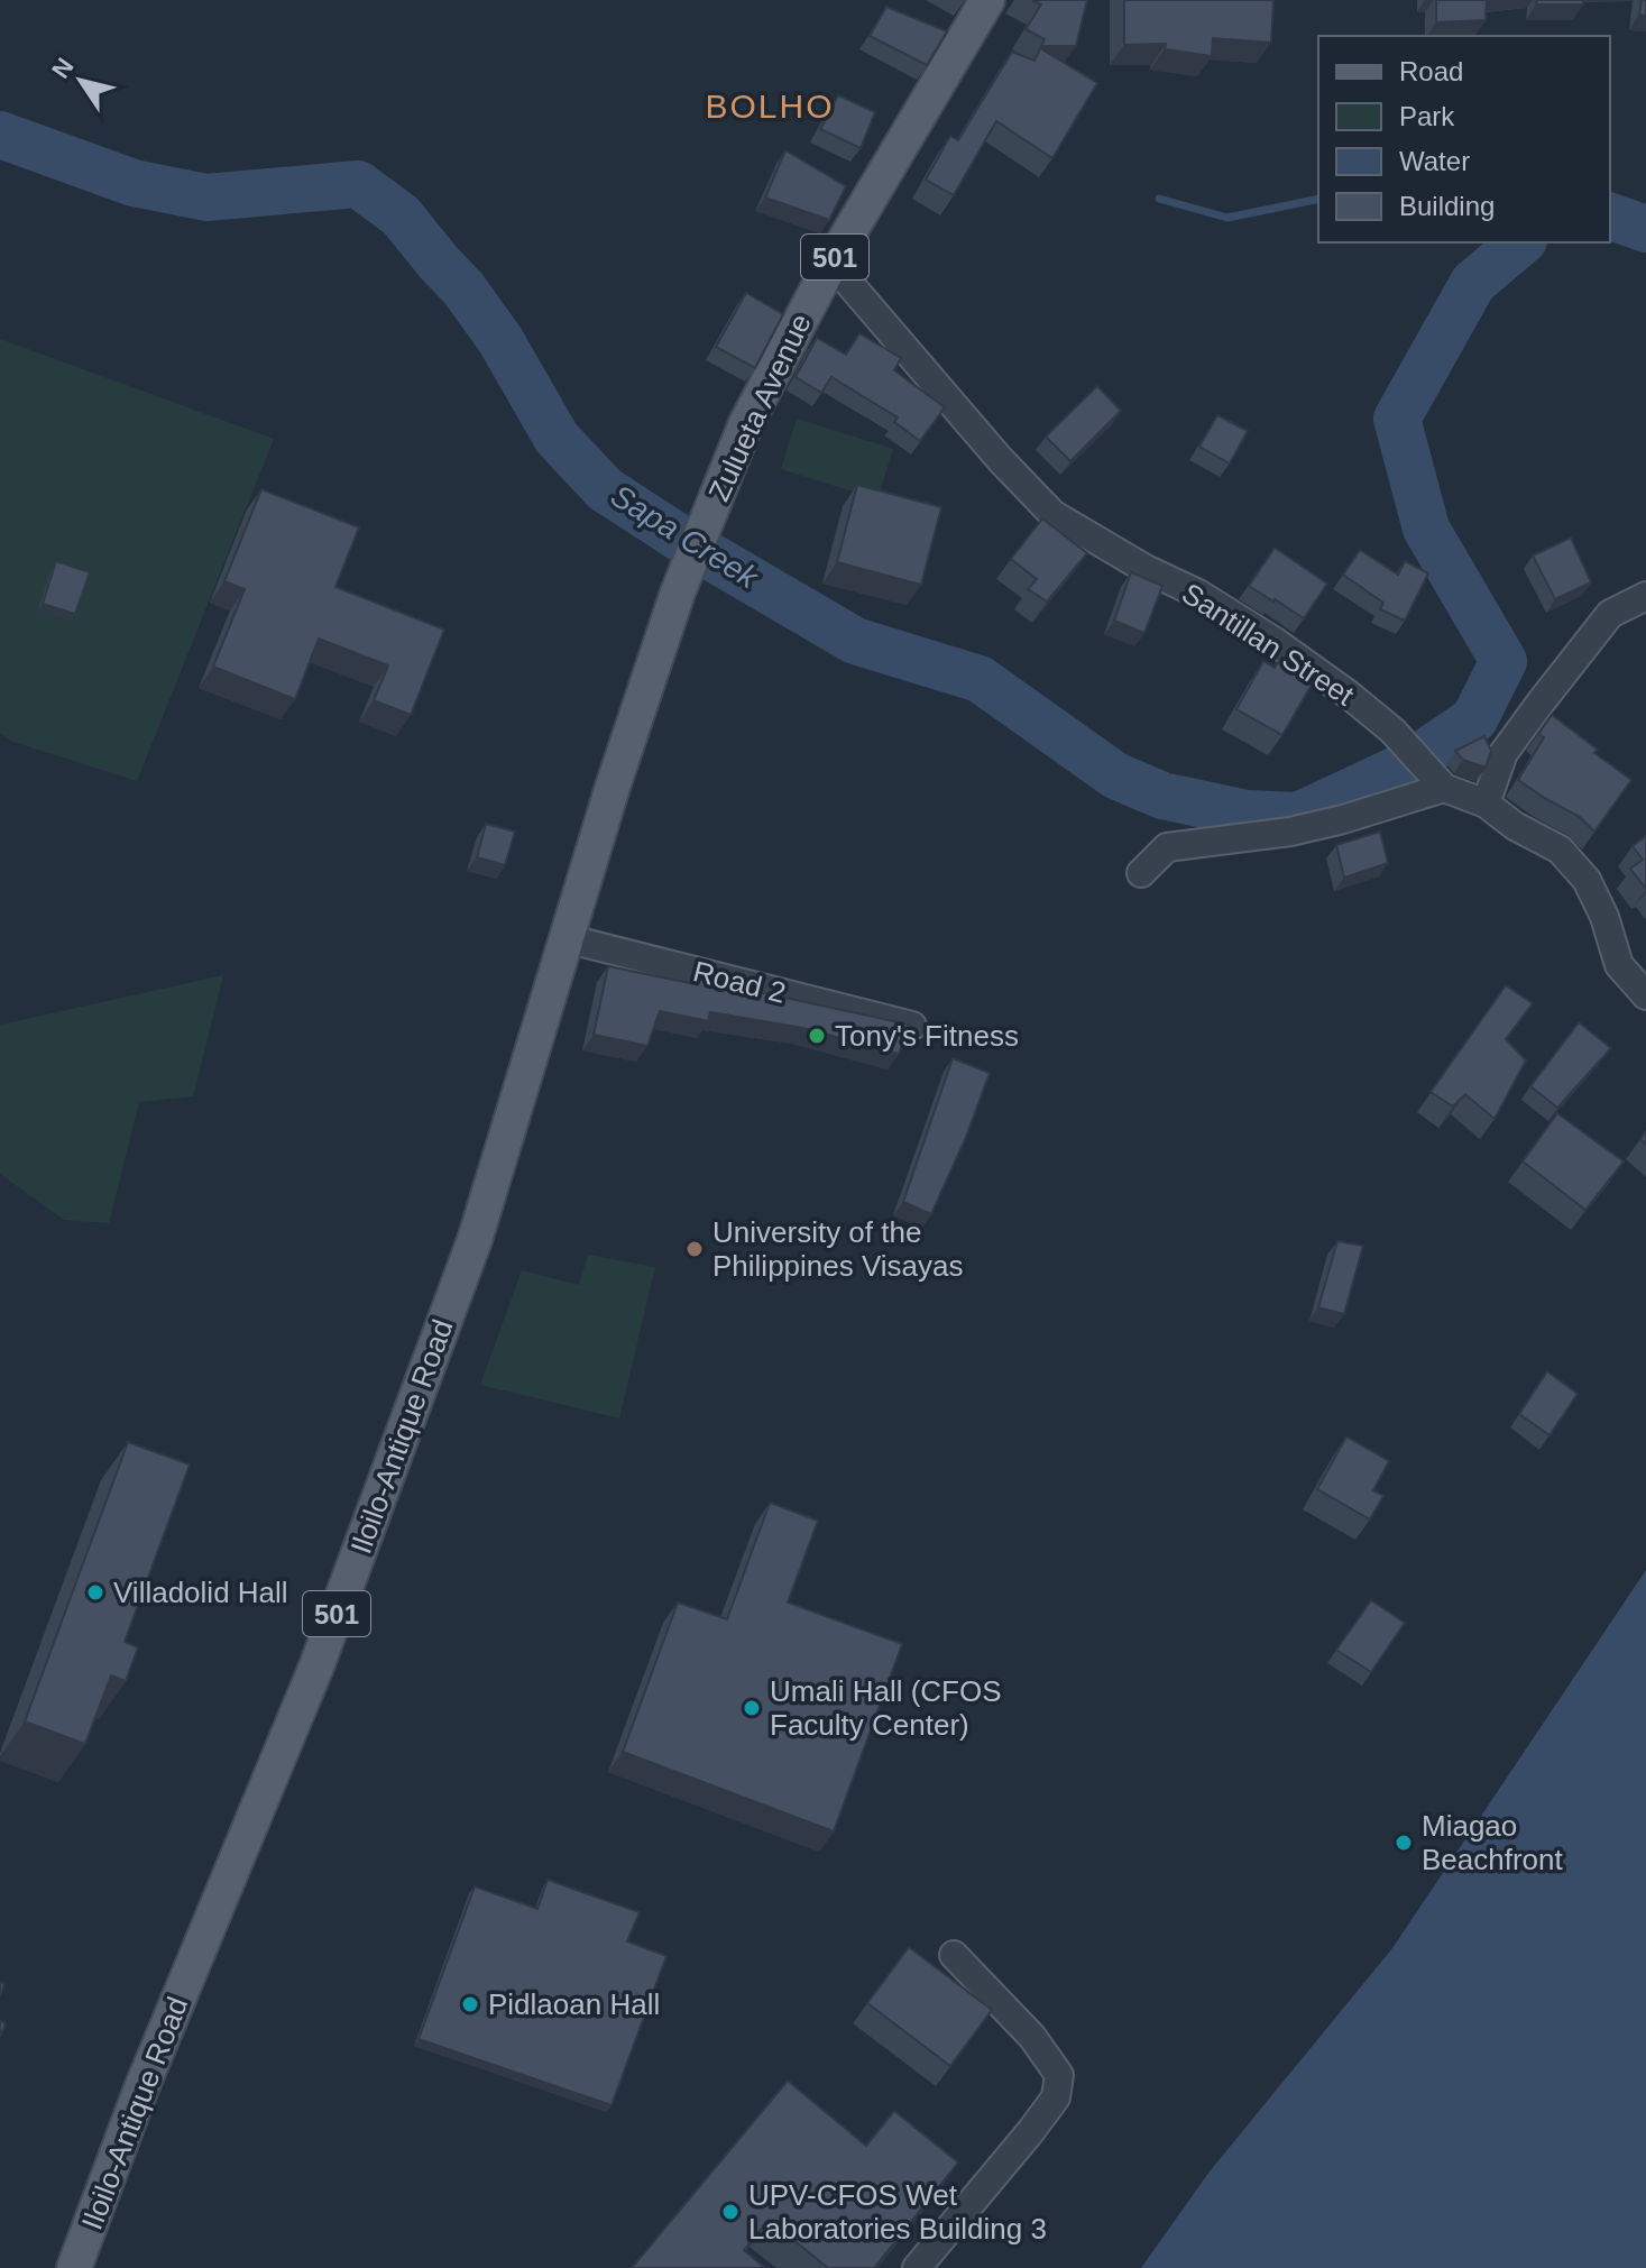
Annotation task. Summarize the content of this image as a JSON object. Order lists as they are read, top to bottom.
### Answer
{
  "streets": {
    "main road": ["501", "Zulueta Avenue", "Iloilo-Antique Road"],
    "street": ["Santillan Street", "Road 2"]
  },
  "crossings": [
    ["Zulueta Avenue", "Santillan Street"],
    ["Zulueta Avenue", "Road 2"],
    ["Zulueta Avenue", "Iloilo-Antique Road"],
    ["Road 2", "Iloilo-Antique Road"]
  ],
  "districts": ["BOLHO"],
  "water": ["Sapa Creek"],
  "places": [
    "Tony's Fitness",
    "University of the Philippines Visayas",
    "Villadolid Hall",
    "Umali Hall (CFOS Faculty Center)",
    "Miagao Beachfront",
    "Pidlaoan Hall",
    "UPV-CFOS Wet Laboratories Building 3"
  ],
  "legend": [
    "Road",
    "Park",
    "Water",
    "Building"
  ],
  "north": "top left"
}
